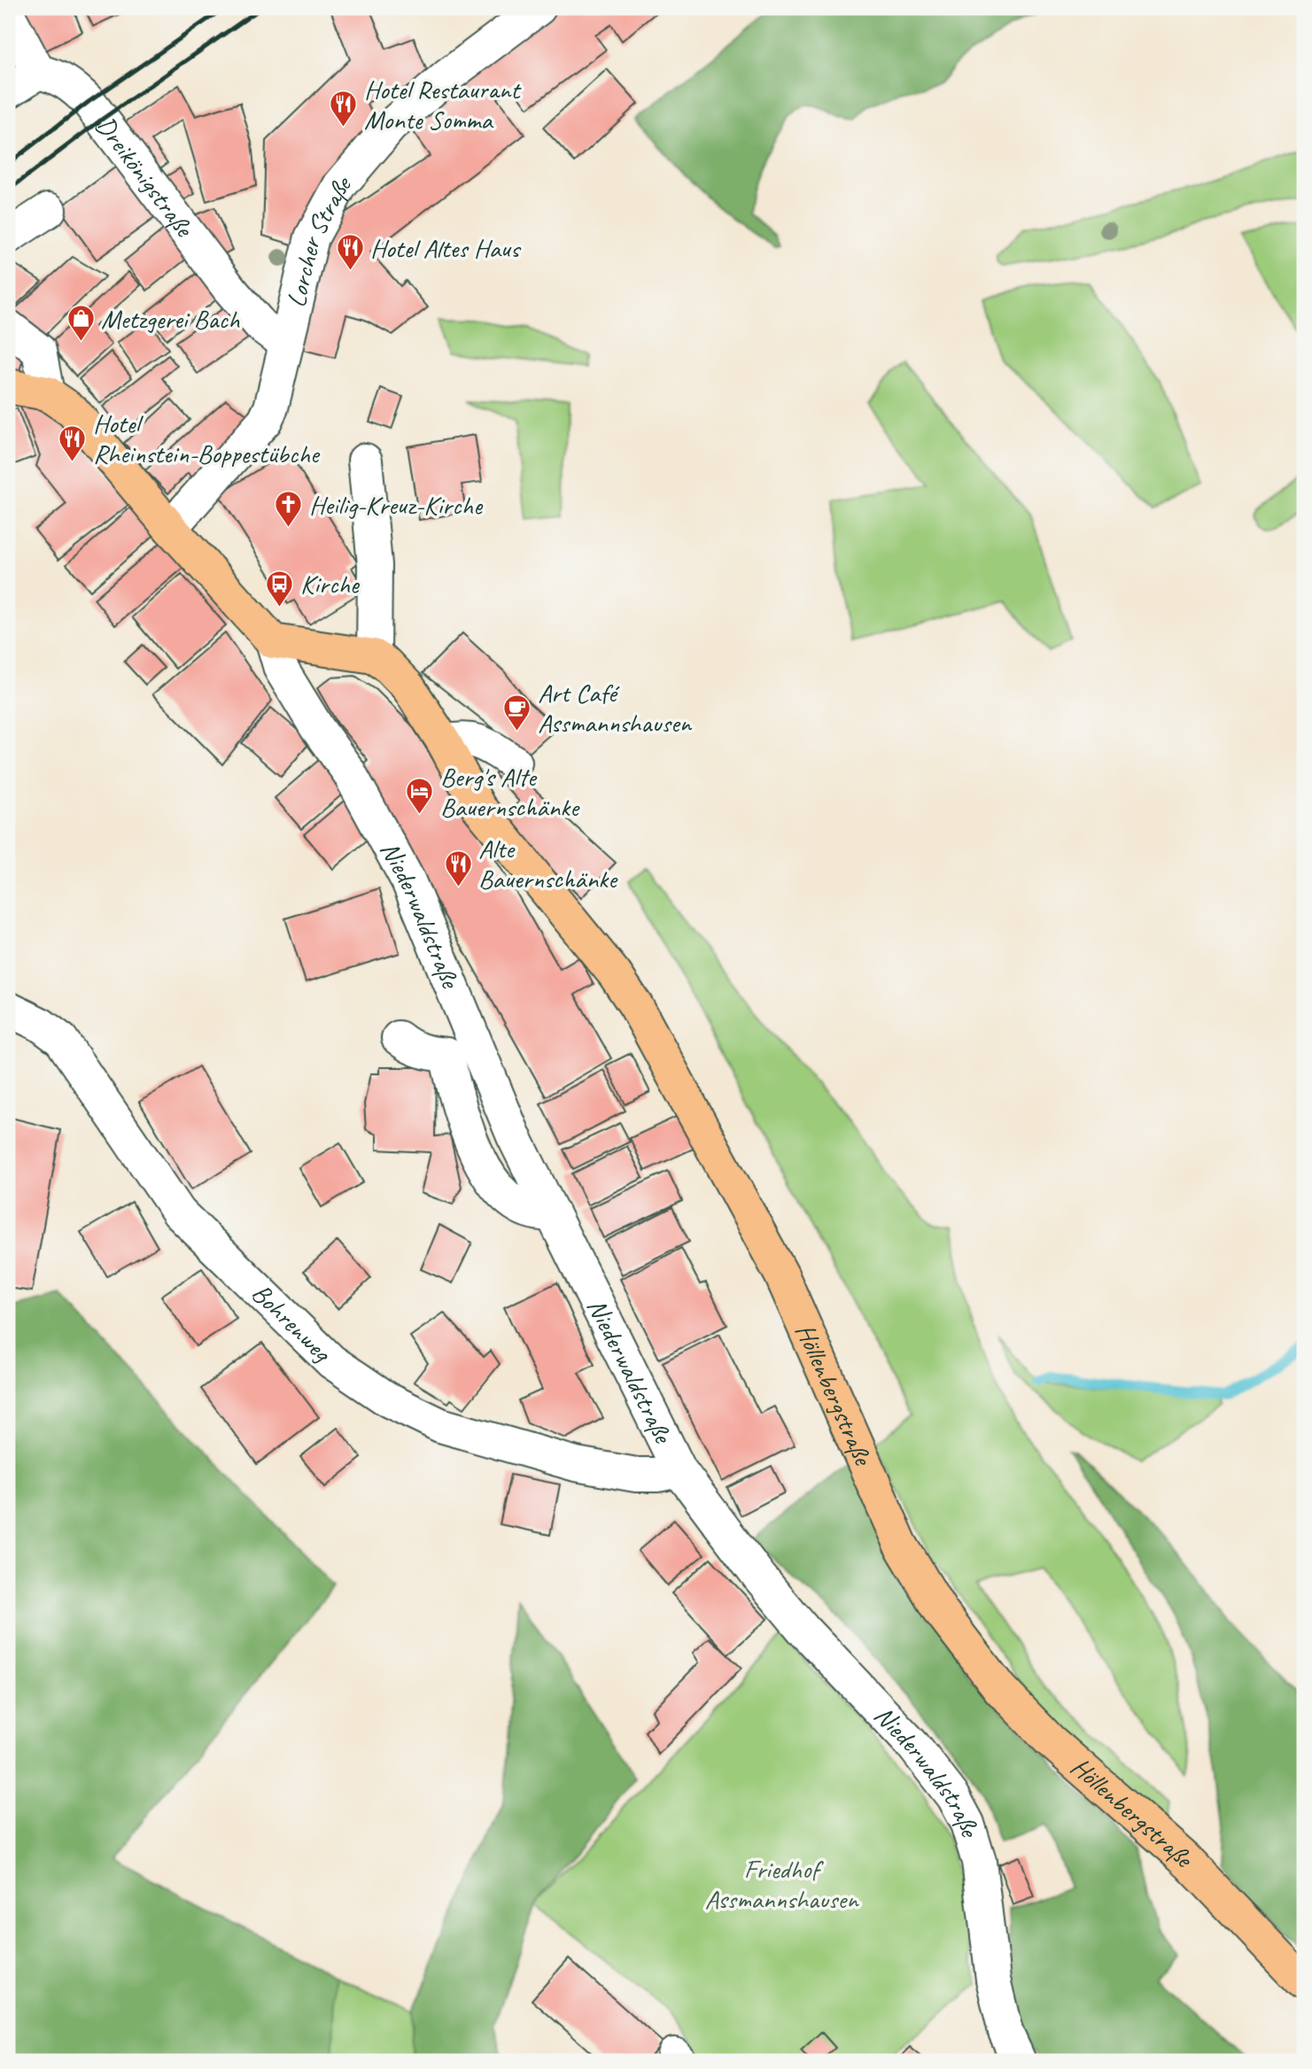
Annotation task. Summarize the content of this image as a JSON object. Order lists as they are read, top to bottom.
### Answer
{
  "streets": {
    "main road": ["Höllenbergstraße"],
    "street": [
      "Dreikönigstraße",
      "Lorcher Straße",
      "Niederwaldstraße",
      "Bohrenweg"
    ]
  },
  "crossings": [
    ["Dreikönigstraße", "Lorcher Straße"],
    ["Niederwaldstraße", "Bohrenweg"]
  ],
  "parks": ["Friedhof Assmannshausen"],
  "places": {
    "restaurant": [
      "Hotel Restaurant Monte Somma",
      "Hotel Altes Haus",
      "Hotel Rheinstein-Boppestübche",
      "Alte Bauernschänke"
    ],
    "shop": ["Metzgerei Bach"],
    "church": ["Heilig-Kreuz-Kirche"],
    "bus stop": ["Kirche"],
    "cafe": ["Art Café Assmannshausen"],
    "hotel": ["Berg's Alte Bauernschänke"]
  }
}
